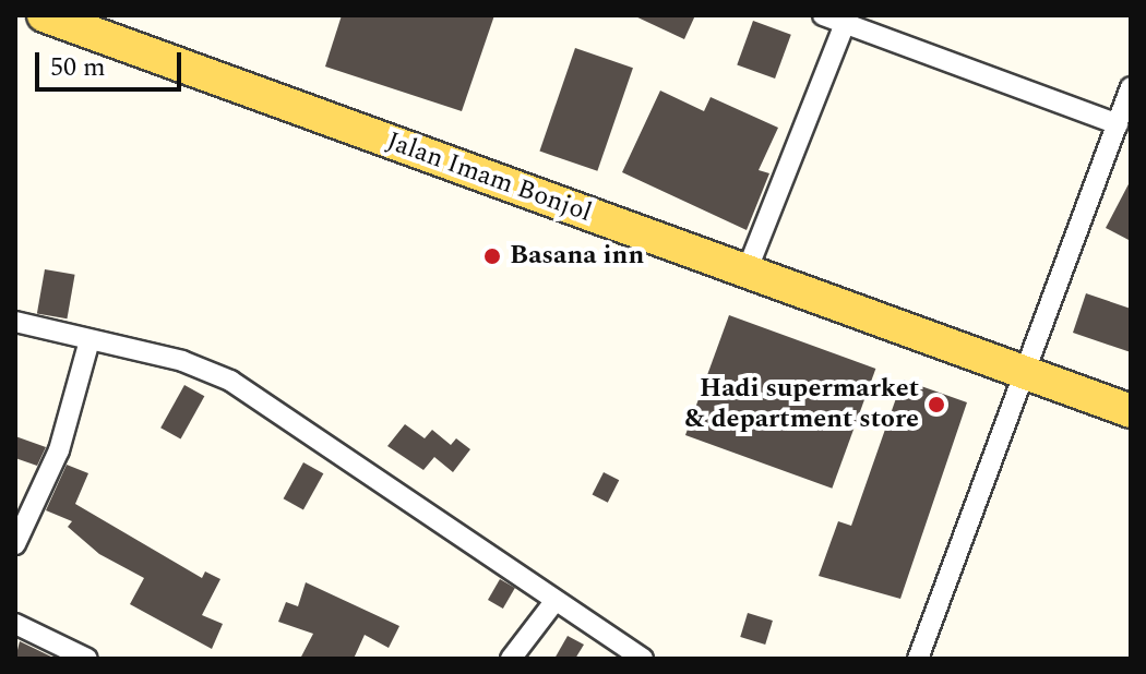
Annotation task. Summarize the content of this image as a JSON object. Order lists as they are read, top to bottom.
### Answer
{
  "streets": {
    "main road": ["Jalan Imam Bonjol"]
  },
  "places": ["Basana inn", "Hadi supermarket & department store"],
  "scale_bar": "50 m"
}
